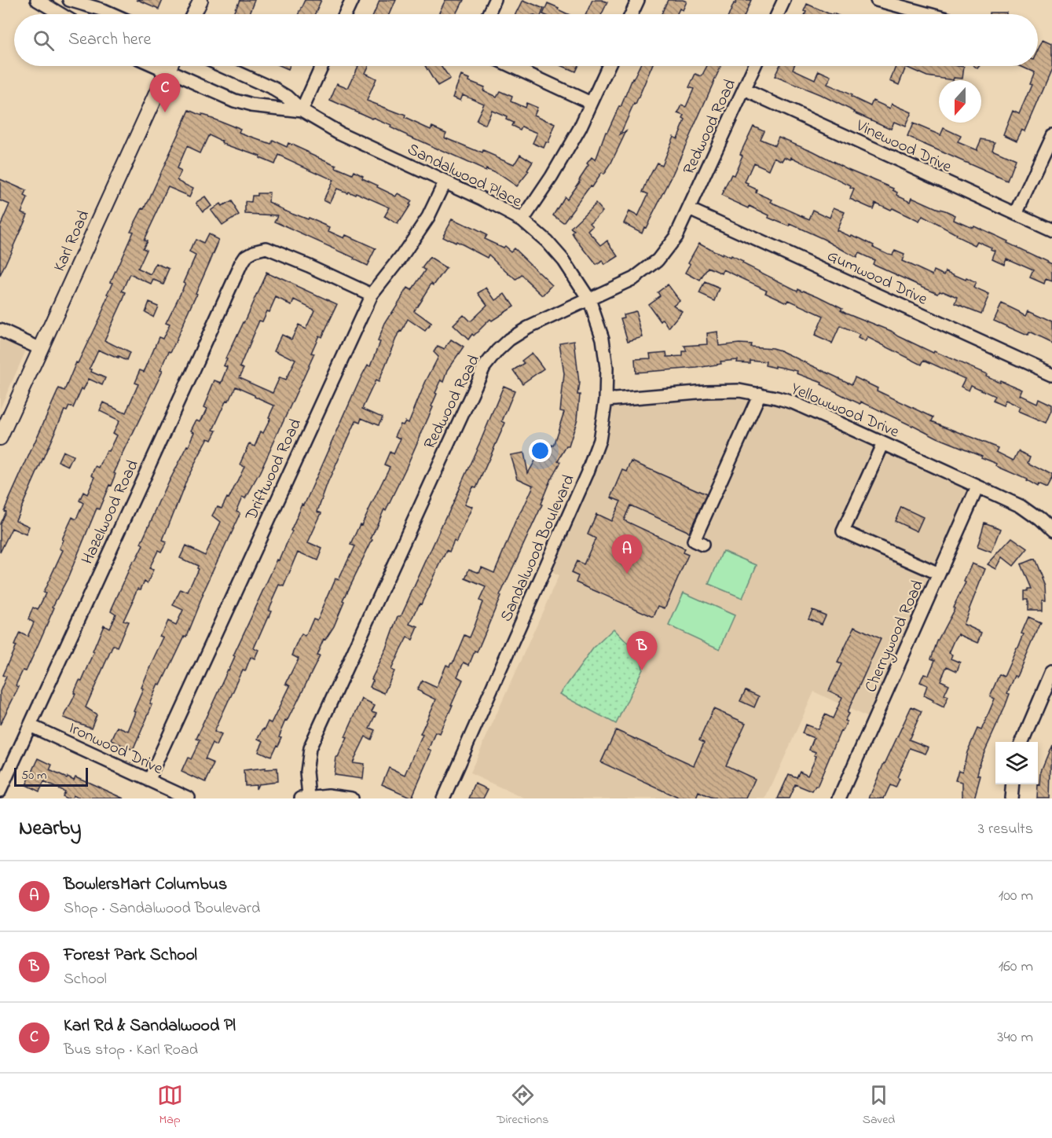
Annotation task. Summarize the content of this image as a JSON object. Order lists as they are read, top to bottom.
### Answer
{
  "streets": {
    "main road": ["Karl Road"],
    "street": [
      "Redwood Road",
      "Vinewood Drive",
      "Sandalwood Place",
      "Gumwood Drive",
      "Yellowwood Drive",
      "Driftwood Road",
      "Hazelwood Road",
      "Sandalwood Boulevard",
      "Cherrywood Road",
      "Ironwood Drive"
    ]
  },
  "crossings": [
    ["Redwood Road", "Vinewood Drive"],
    ["Redwood Road", "Sandalwood Place"],
    ["Redwood Road", "Gumwood Drive"],
    ["Redwood Road", "Sandalwood Boulevard"],
    ["Sandalwood Place", "Driftwood Road"],
    ["Sandalwood Place", "Sandalwood Boulevard"],
    ["Yellowwood Drive", "Sandalwood Boulevard"],
    ["Yellowwood Drive", "Cherrywood Road"],
    ["Driftwood Road", "Hazelwood Road"],
    ["Driftwood Road", "Ironwood Drive"],
    ["Hazelwood Road", "Ironwood Drive"]
  ],
  "scale_bar": "50 m",
  "north": "bottom",
  "page": {
    "search": "Search here",
    "pins": ["C", "A", "B"],
    "scale": "50 m",
    "heading": ["Nearby", "3 results"],
    "list": [
      {
        "mark": "A",
        "name": "BowlersMart Columbus",
        "note": "Shop · Sandalwood Boulevard",
        "value": "100 m"
      },
      {
        "mark": "B",
        "name": "Forest Park School",
        "note": "School",
        "value": "160 m"
      },
      {
        "mark": "C",
        "name": "Karl Rd & Sandalwood Pl",
        "note": "Bus stop · Karl Road",
        "value": "340 m"
      }
    ],
    "nav": ["Map", "Directions", "Saved"]
  }
}
